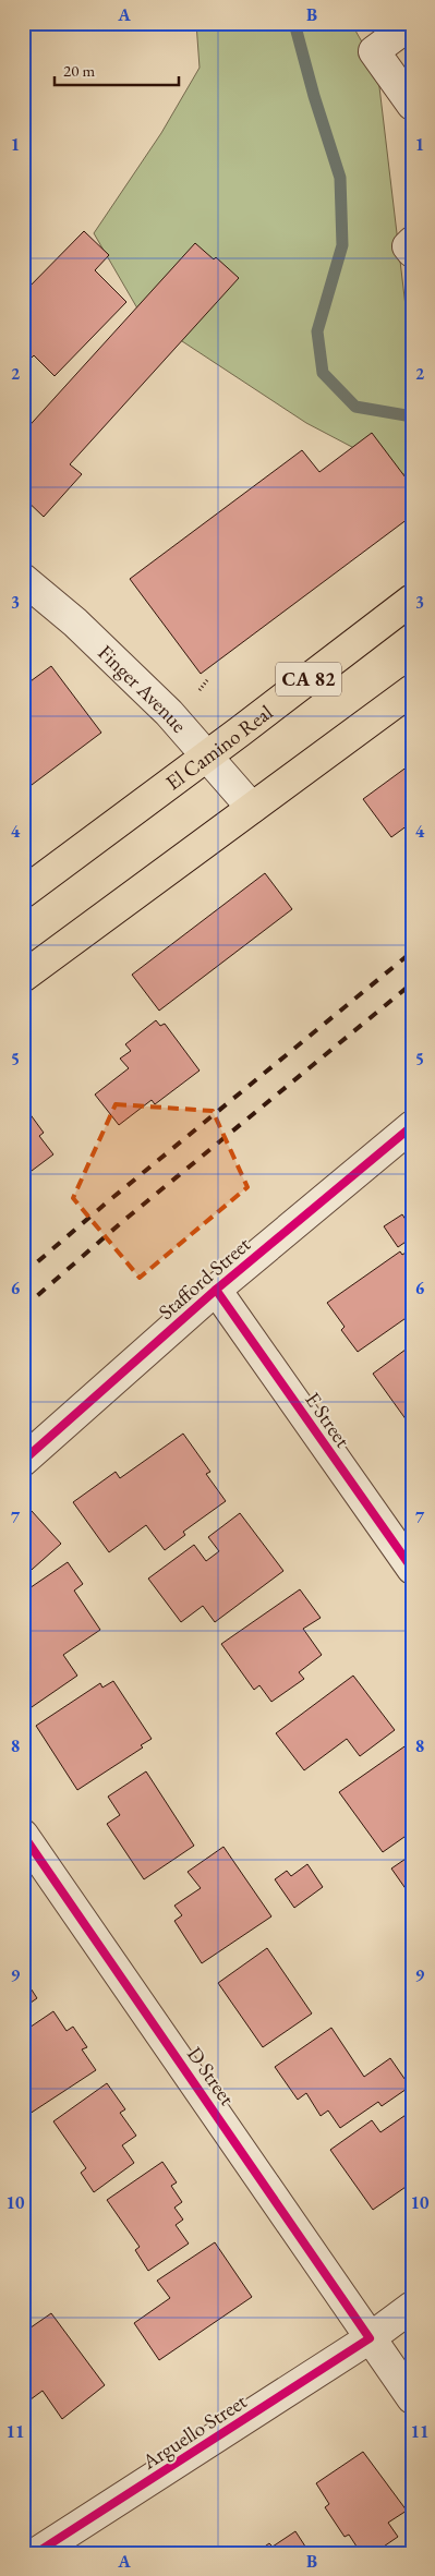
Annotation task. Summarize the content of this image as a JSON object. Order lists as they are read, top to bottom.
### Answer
{
  "streets": {
    "main road": ["CA 82", "El Camino Real"],
    "street": [
      "Finger Avenue",
      "Stafford Street",
      "E Street",
      "D Street",
      "Arguello Street"
    ]
  },
  "crossings": [
    ["Finger Avenue", "El Camino Real"],
    ["Stafford Street", "E Street"],
    ["D Street", "Arguello Street"]
  ],
  "scale_bar": "20 m",
  "grid": {
    "columns": ["A", "B"],
    "rows": [
      "1",
      "2",
      "3",
      "4",
      "5",
      "6",
      "7",
      "8",
      "9",
      "10",
      "11"
    ]
  }
}
